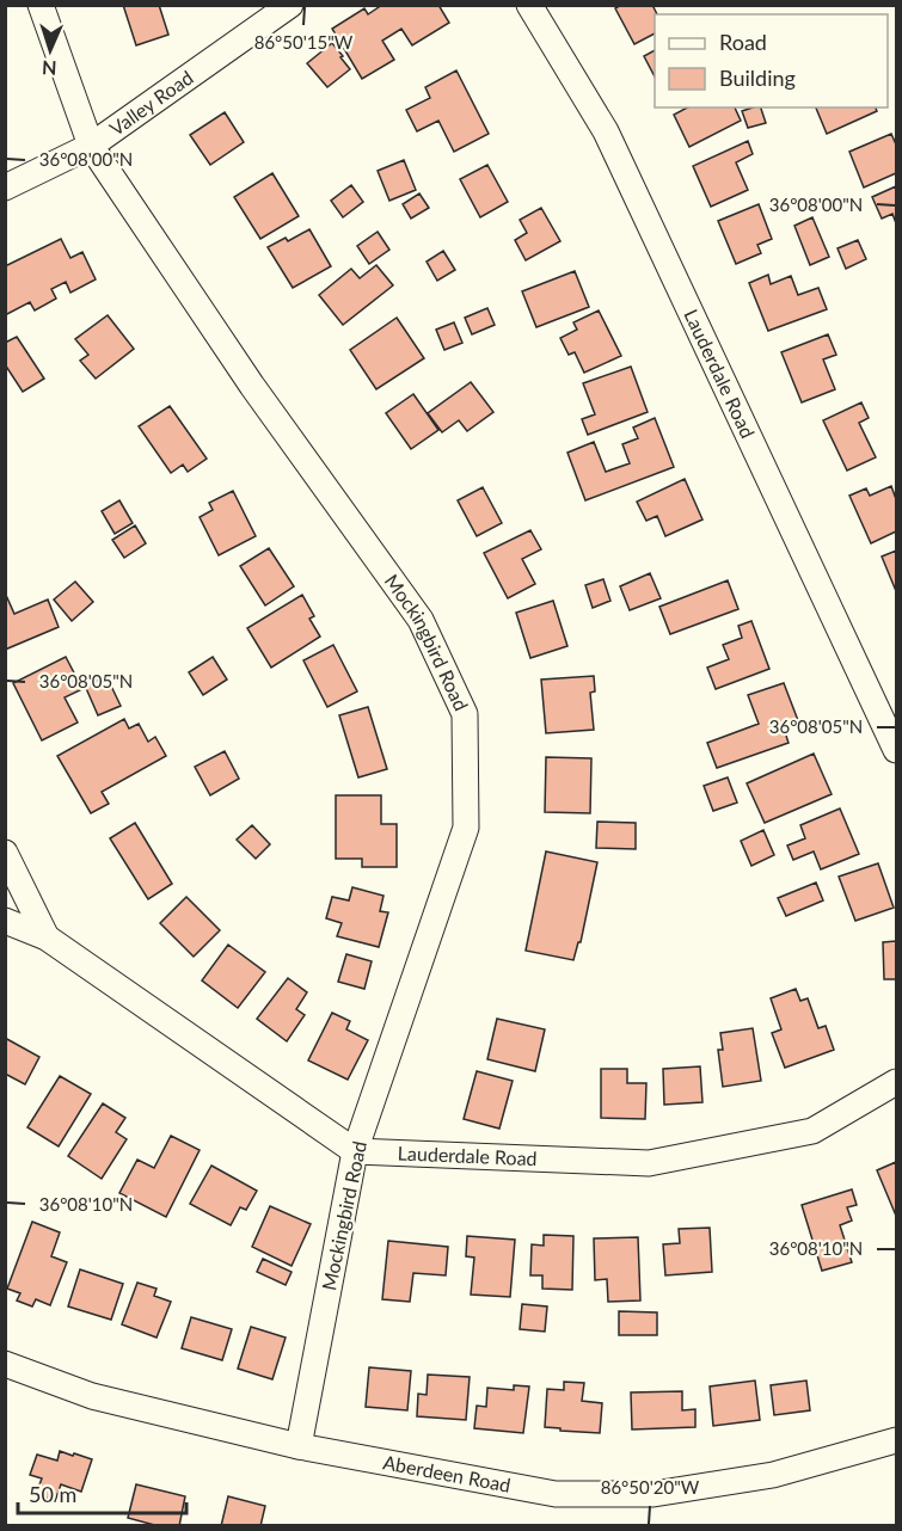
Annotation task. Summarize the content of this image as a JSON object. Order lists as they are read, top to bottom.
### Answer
{
  "streets": {
    "street": [
      "Valley Road",
      "Lauderdale Road",
      "Mockingbird Road",
      "Aberdeen Road"
    ]
  },
  "crossings": [
    ["Valley Road", "Mockingbird Road"],
    ["Lauderdale Road", "Mockingbird Road"],
    ["Mockingbird Road", "Aberdeen Road"]
  ],
  "legend": ["Road", "Building"],
  "scale_bar": "50 m",
  "north": "bottom",
  "coordinates": [
    "86°50'15\"W",
    "36°08'00\"N",
    "36°08'05\"N",
    "36°08'10\"N",
    "86°50'20\"W"
  ]
}
